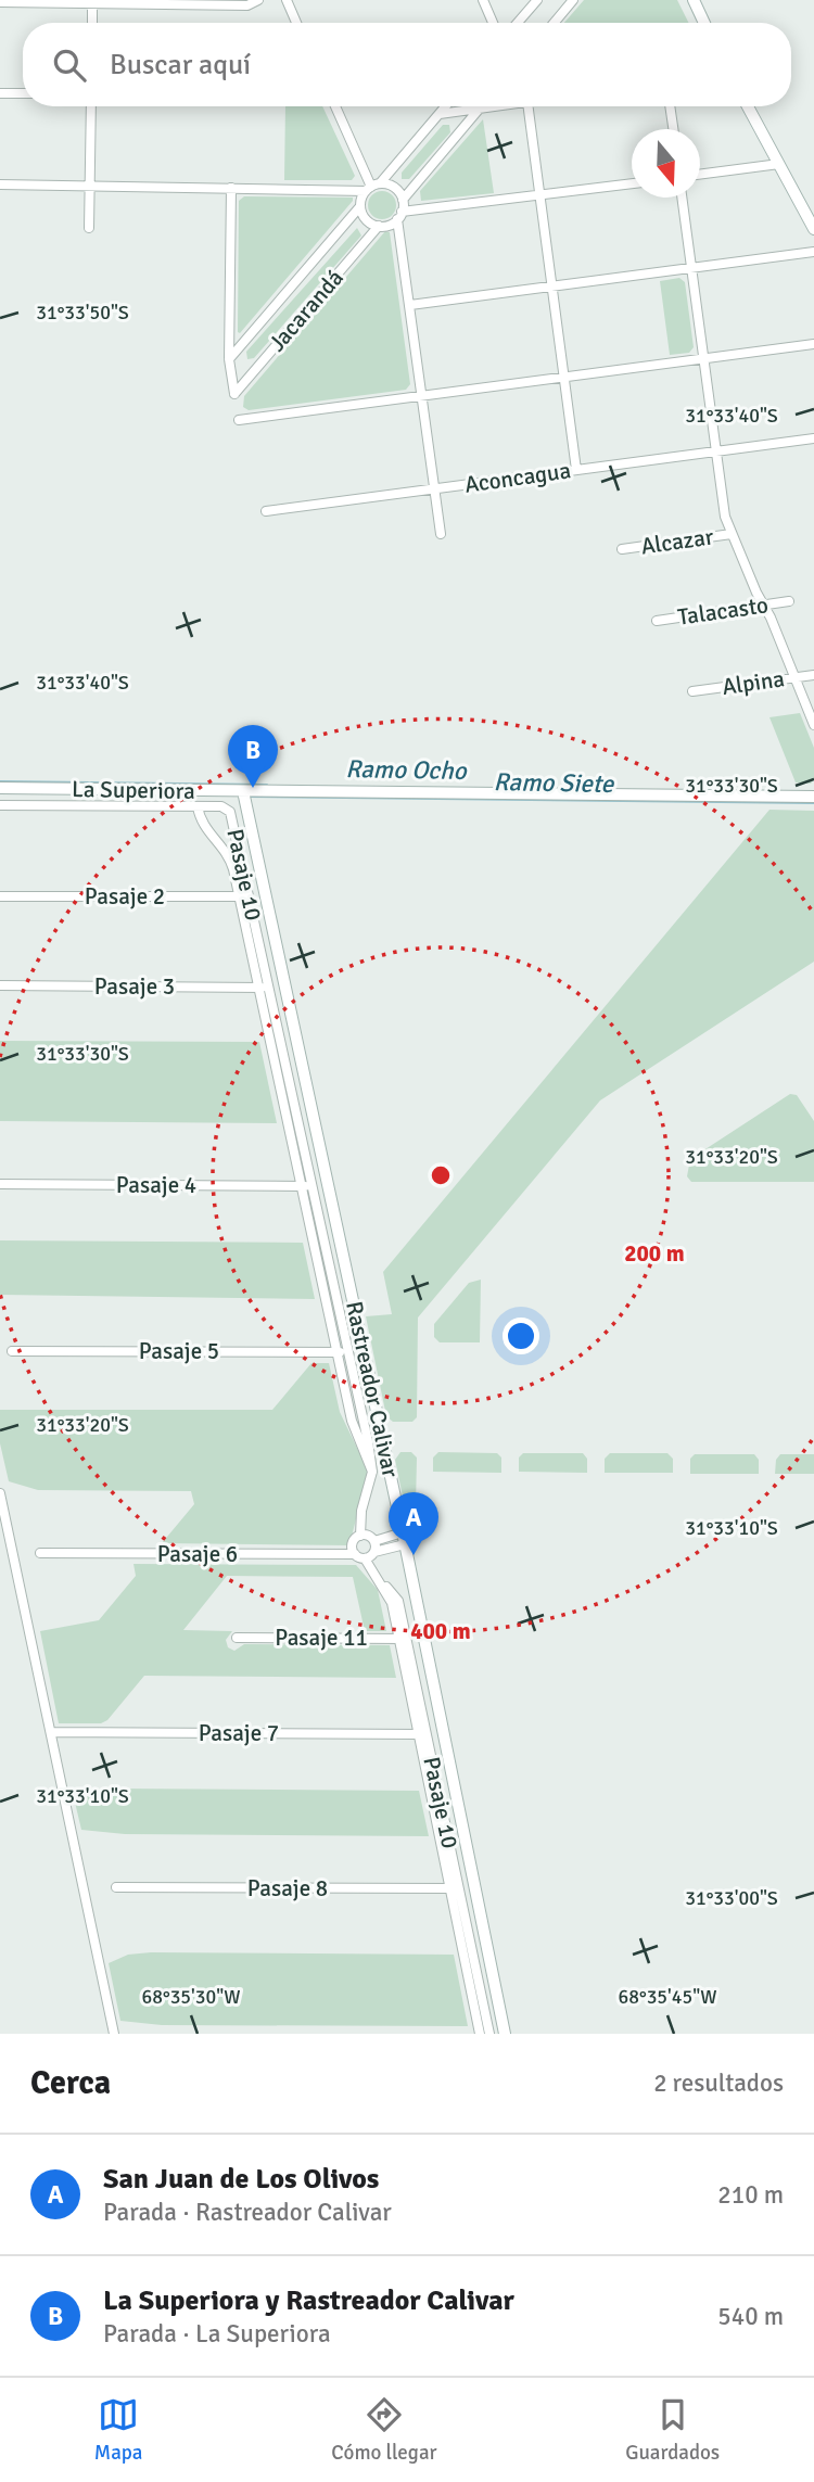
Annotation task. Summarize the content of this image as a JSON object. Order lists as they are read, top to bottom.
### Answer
{
  "streets": {
    "street": [
      "Jacarandá",
      "Aconcagua",
      "Alcazar",
      "Talacasto",
      "Alpina",
      "La Superiora",
      "Pasaje 10",
      "Pasaje 2",
      "Pasaje 3",
      "Pasaje 4",
      "Pasaje 5",
      "Rastreador Calivar",
      "Pasaje 6",
      "Pasaje 11",
      "Pasaje 7",
      "Pasaje 8"
    ]
  },
  "crossings": [
    ["La Superiora", "Rastreador Calivar"],
    ["Pasaje 10", "Pasaje 2"],
    ["Pasaje 10", "Pasaje 3"],
    ["Pasaje 10", "Pasaje 4"],
    ["Pasaje 10", "Pasaje 5"],
    ["Pasaje 10", "Pasaje 6"],
    ["Pasaje 10", "Pasaje 11"],
    ["Pasaje 10", "Pasaje 7"],
    ["Pasaje 10", "Pasaje 8"]
  ],
  "water": ["Ramo Ocho", "Ramo Siete"],
  "north": "bottom",
  "page": {
    "search": "Buscar aquí",
    "pins": ["B", "A"],
    "heading": ["Cerca", "2 resultados"],
    "list": [
      {
        "mark": "A",
        "name": "San Juan de Los Olivos",
        "note": "Parada · Rastreador Calivar",
        "value": "210 m"
      },
      {
        "mark": "B",
        "name": "La Superiora y Rastreador Calivar",
        "note": "Parada · La Superiora",
        "value": "540 m"
      }
    ],
    "nav": ["Mapa", "Cómo llegar", "Guardados"]
  },
  "coordinates": [
    "31°33'50\"S",
    "31°33'40\"S",
    "31°33'30\"S",
    "31°33'20\"S",
    "31°33'10\"S",
    "31°33'00\"S",
    "68°35'30\"W",
    "68°35'45\"W"
  ],
  "rings": ["200 m", "400 m"]
}
